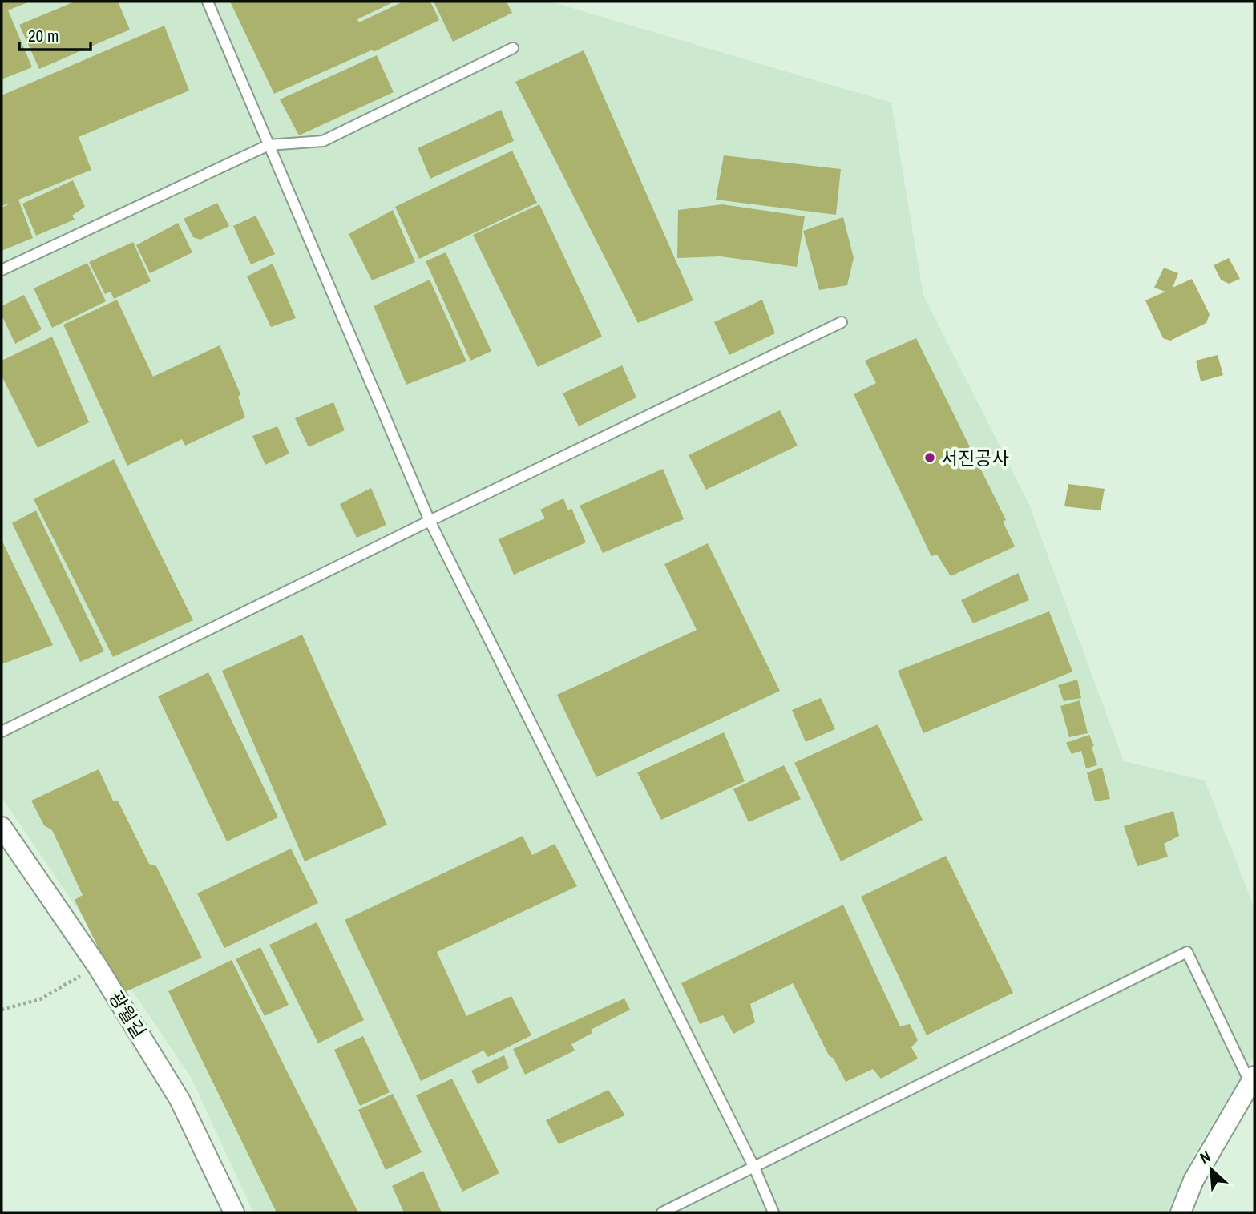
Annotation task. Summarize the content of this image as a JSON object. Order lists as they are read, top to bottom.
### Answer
{
  "streets": {
    "street": ["광월길"]
  },
  "places": ["서진공사"],
  "scale_bar": "20 m",
  "north": "top left"
}
